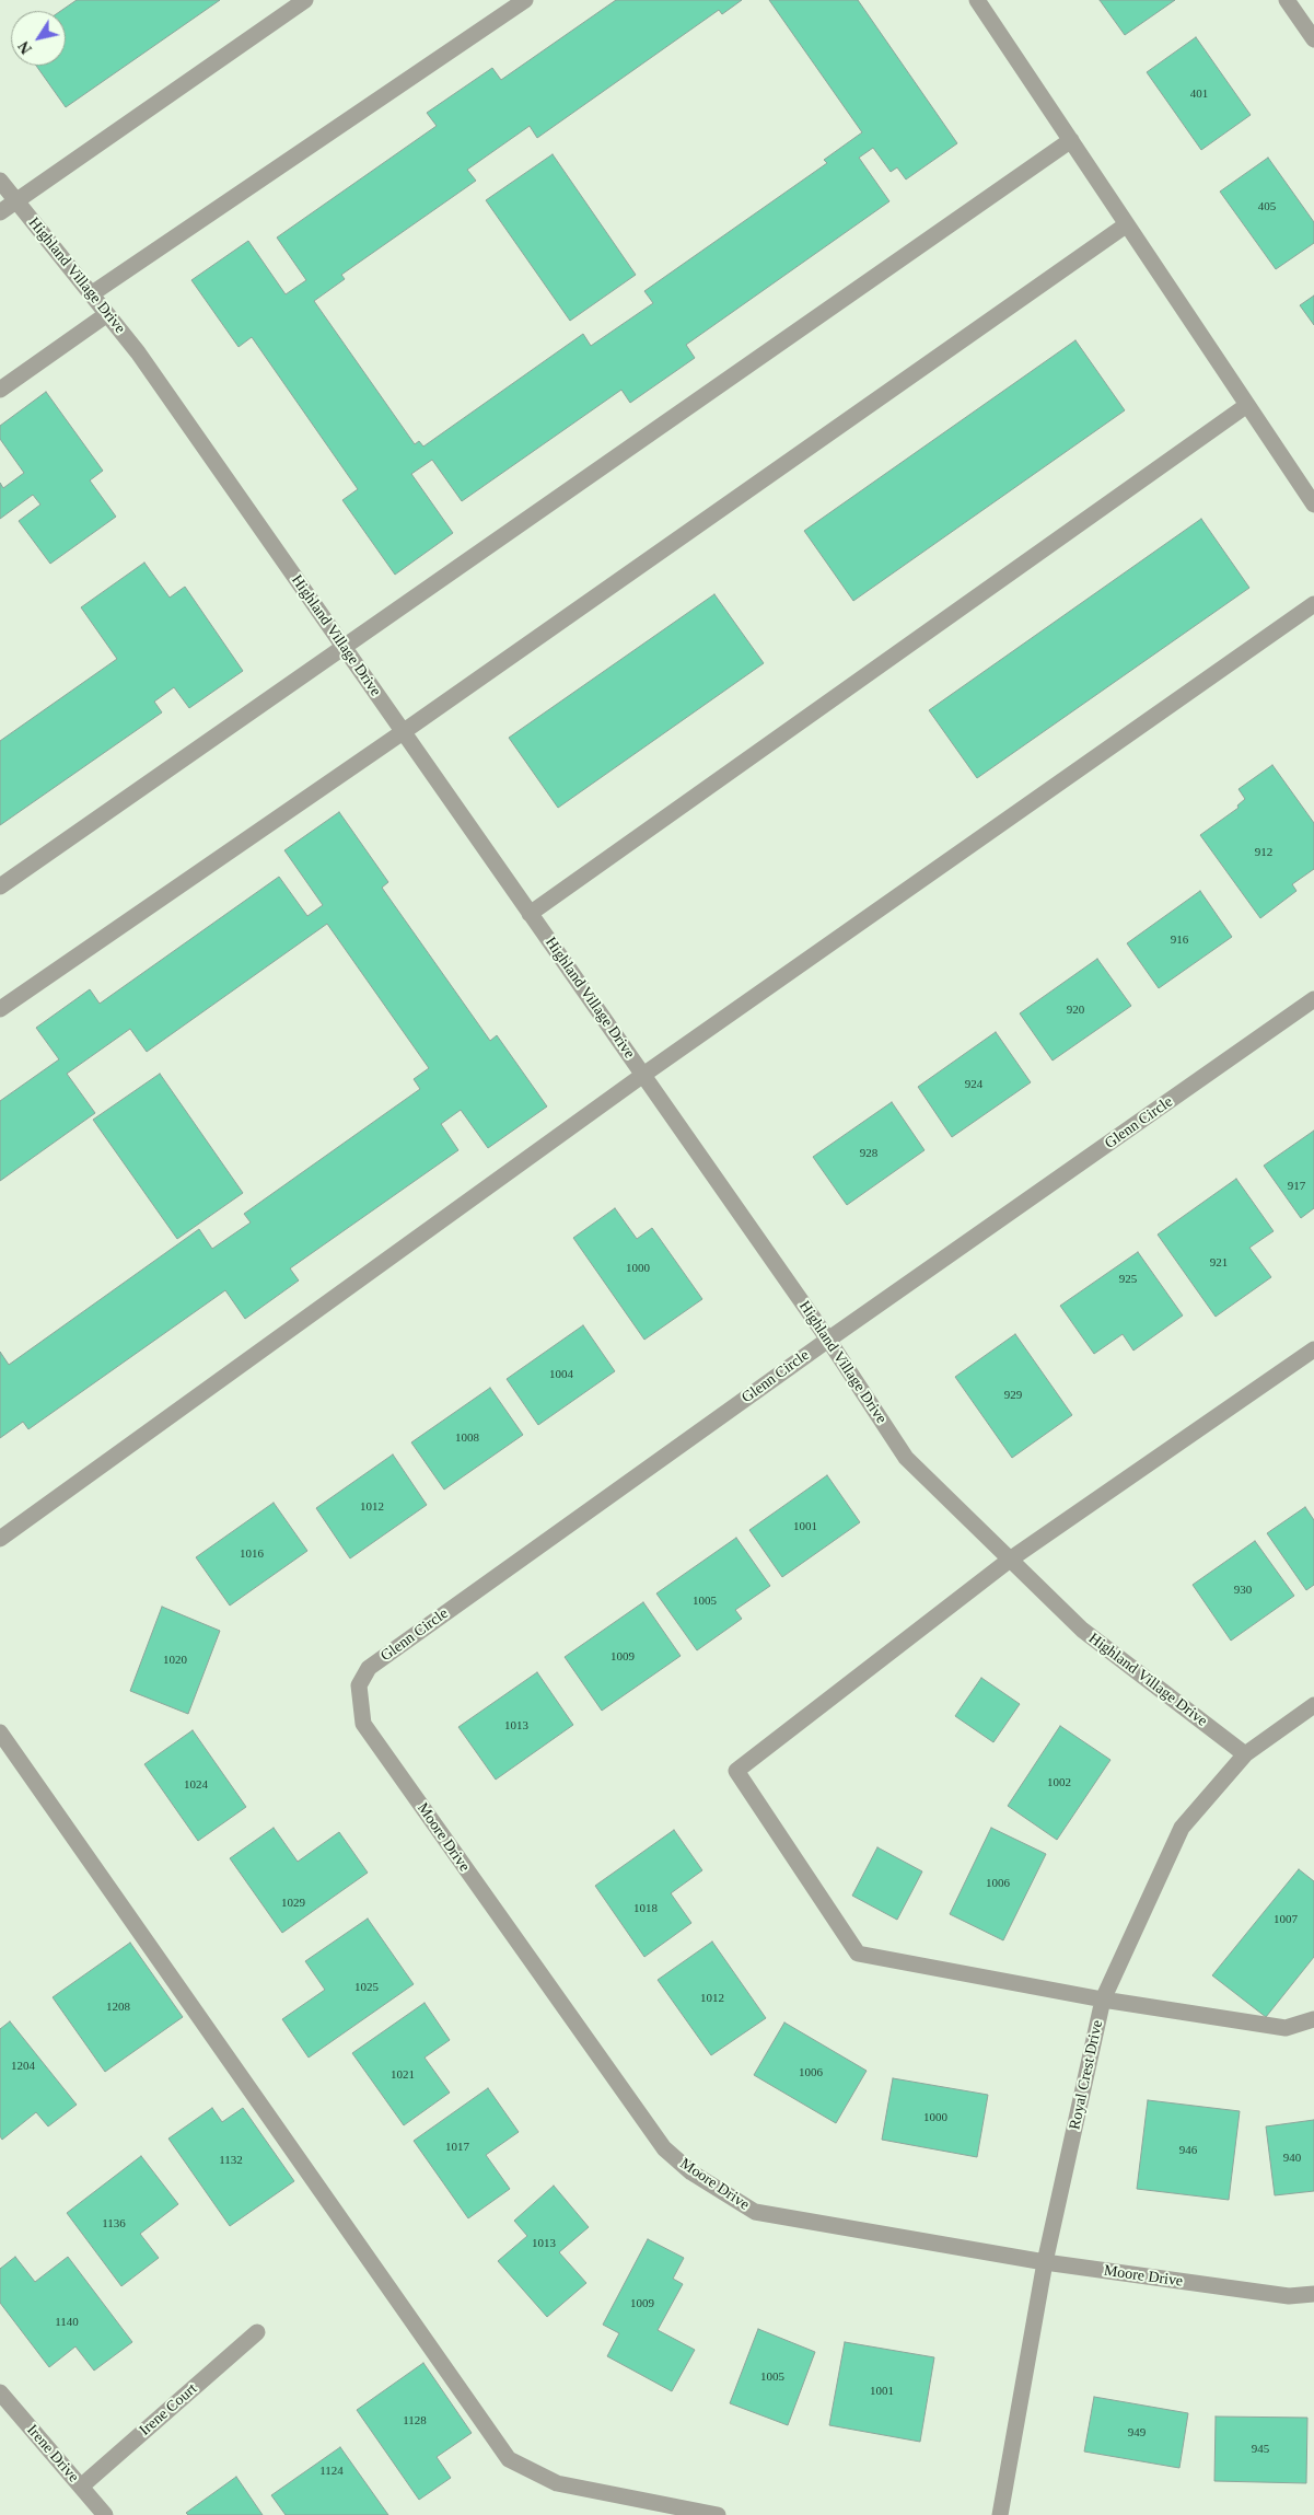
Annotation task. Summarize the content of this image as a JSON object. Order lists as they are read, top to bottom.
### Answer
{
  "streets": {
    "street": [
      "Highland Village Drive",
      "Glenn Circle",
      "Moore Drive",
      "Royal Crest Drive",
      "Irene Court",
      "Irene Drive"
    ]
  },
  "crossings": [
    ["Highland Village Drive", "Glenn Circle"],
    ["Highland Village Drive", "Royal Crest Drive"],
    ["Glenn Circle", "Moore Drive"],
    ["Moore Drive", "Royal Crest Drive"],
    ["Irene Court", "Irene Drive"]
  ],
  "house_numbers": [
    "401",
    "405",
    "912",
    "916",
    "920",
    "924",
    "928",
    "917",
    "921",
    "1000",
    "925",
    "1004",
    "929",
    "1008",
    "1012",
    "1001",
    "1016",
    "930",
    "1005",
    "1009",
    "1020",
    "1013",
    "1002",
    "1024",
    "1006",
    "1029",
    "1018",
    "1007",
    "1025",
    "1012",
    "1208",
    "1204",
    "1006",
    "1021",
    "1000",
    "1017",
    "946",
    "940",
    "1132",
    "1136",
    "1013",
    "1009",
    "1140",
    "1005",
    "1001",
    "1128",
    "949",
    "945",
    "1124"
  ],
  "north": "bottom left"
}
